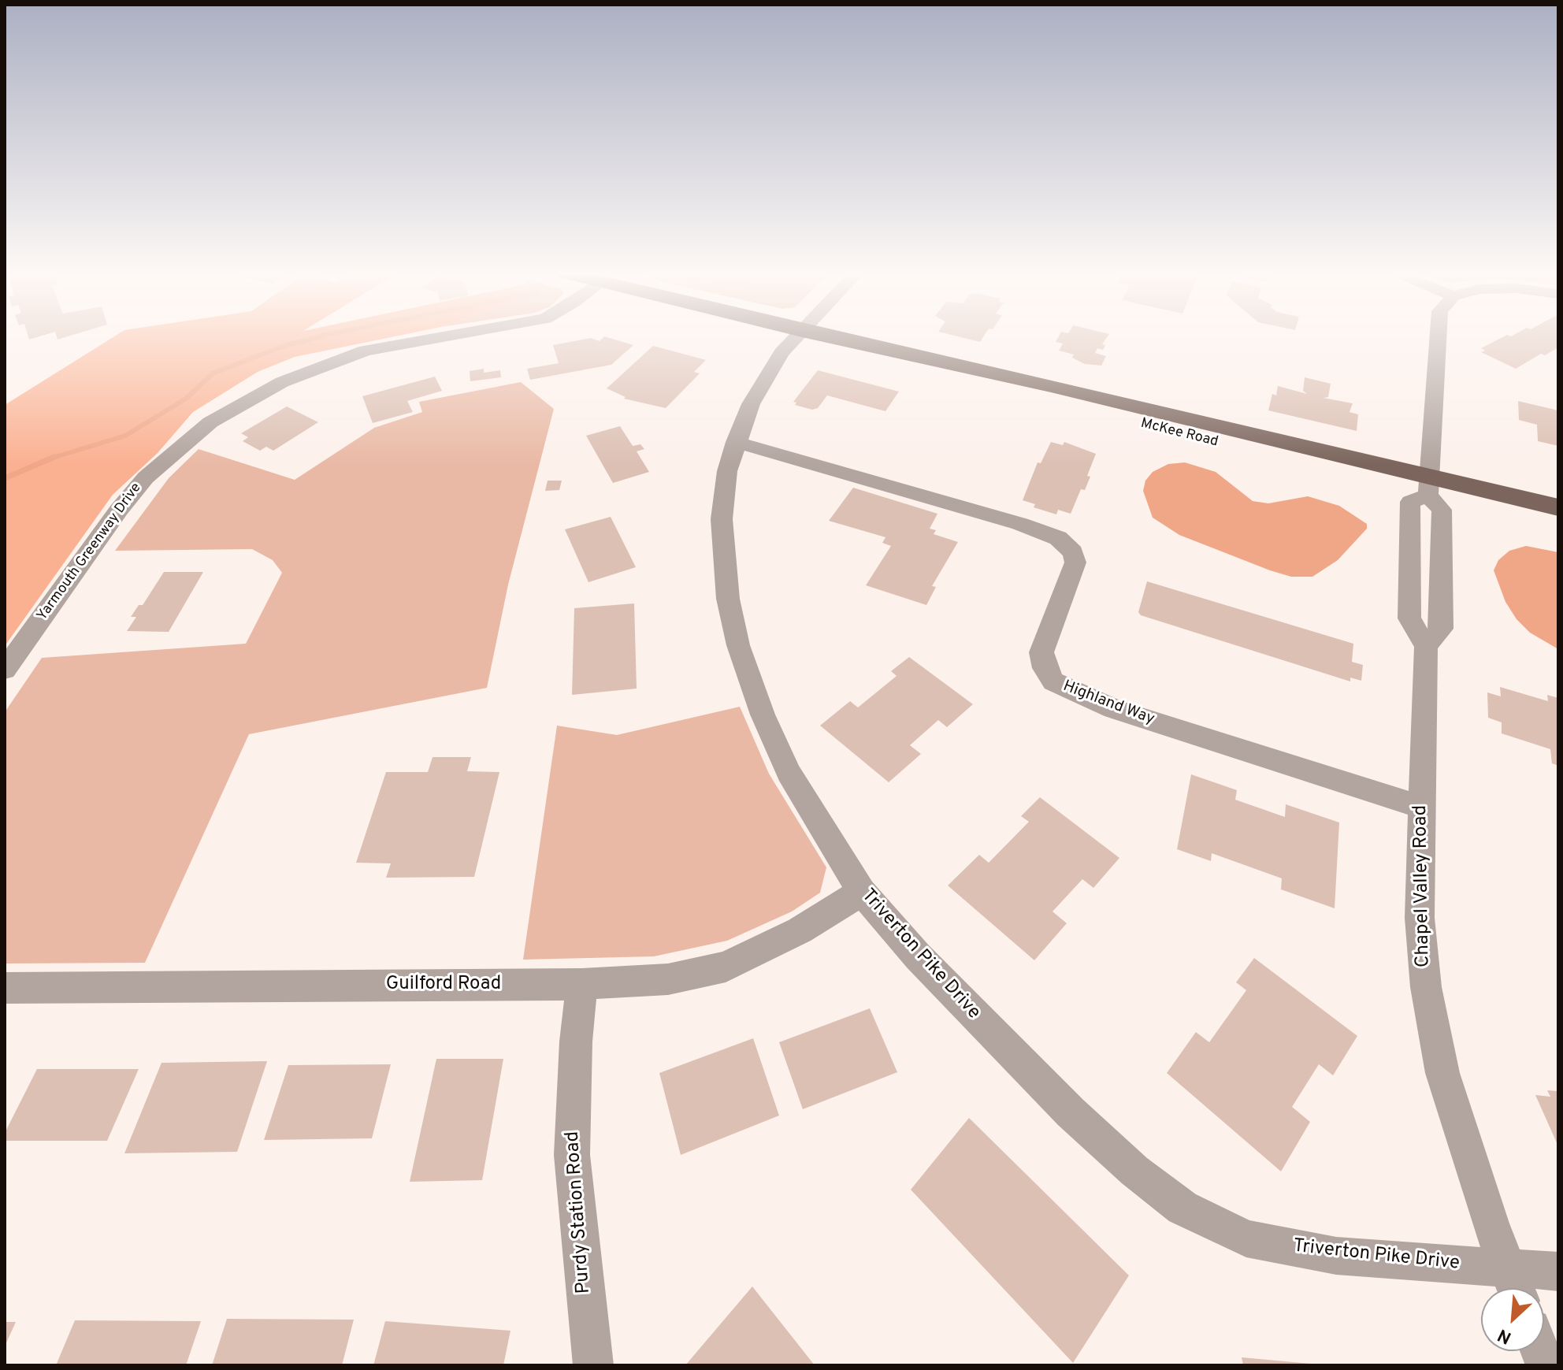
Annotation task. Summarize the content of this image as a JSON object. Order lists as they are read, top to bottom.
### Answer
{
  "streets": {
    "main road": ["McKee Road"],
    "street": [
      "Yarmouth Greenway Drive",
      "Highland Way",
      "Chapel Valley Road",
      "Triverton Pike Drive",
      "Guilford Road",
      "Purdy Station Road"
    ]
  },
  "crossings": [
    ["Highland Way", "Chapel Valley Road"],
    ["Highland Way", "Triverton Pike Drive"],
    ["Chapel Valley Road", "Triverton Pike Drive"],
    ["Triverton Pike Drive", "Guilford Road"],
    ["Guilford Road", "Purdy Station Road"]
  ],
  "north": "bottom left"
}
